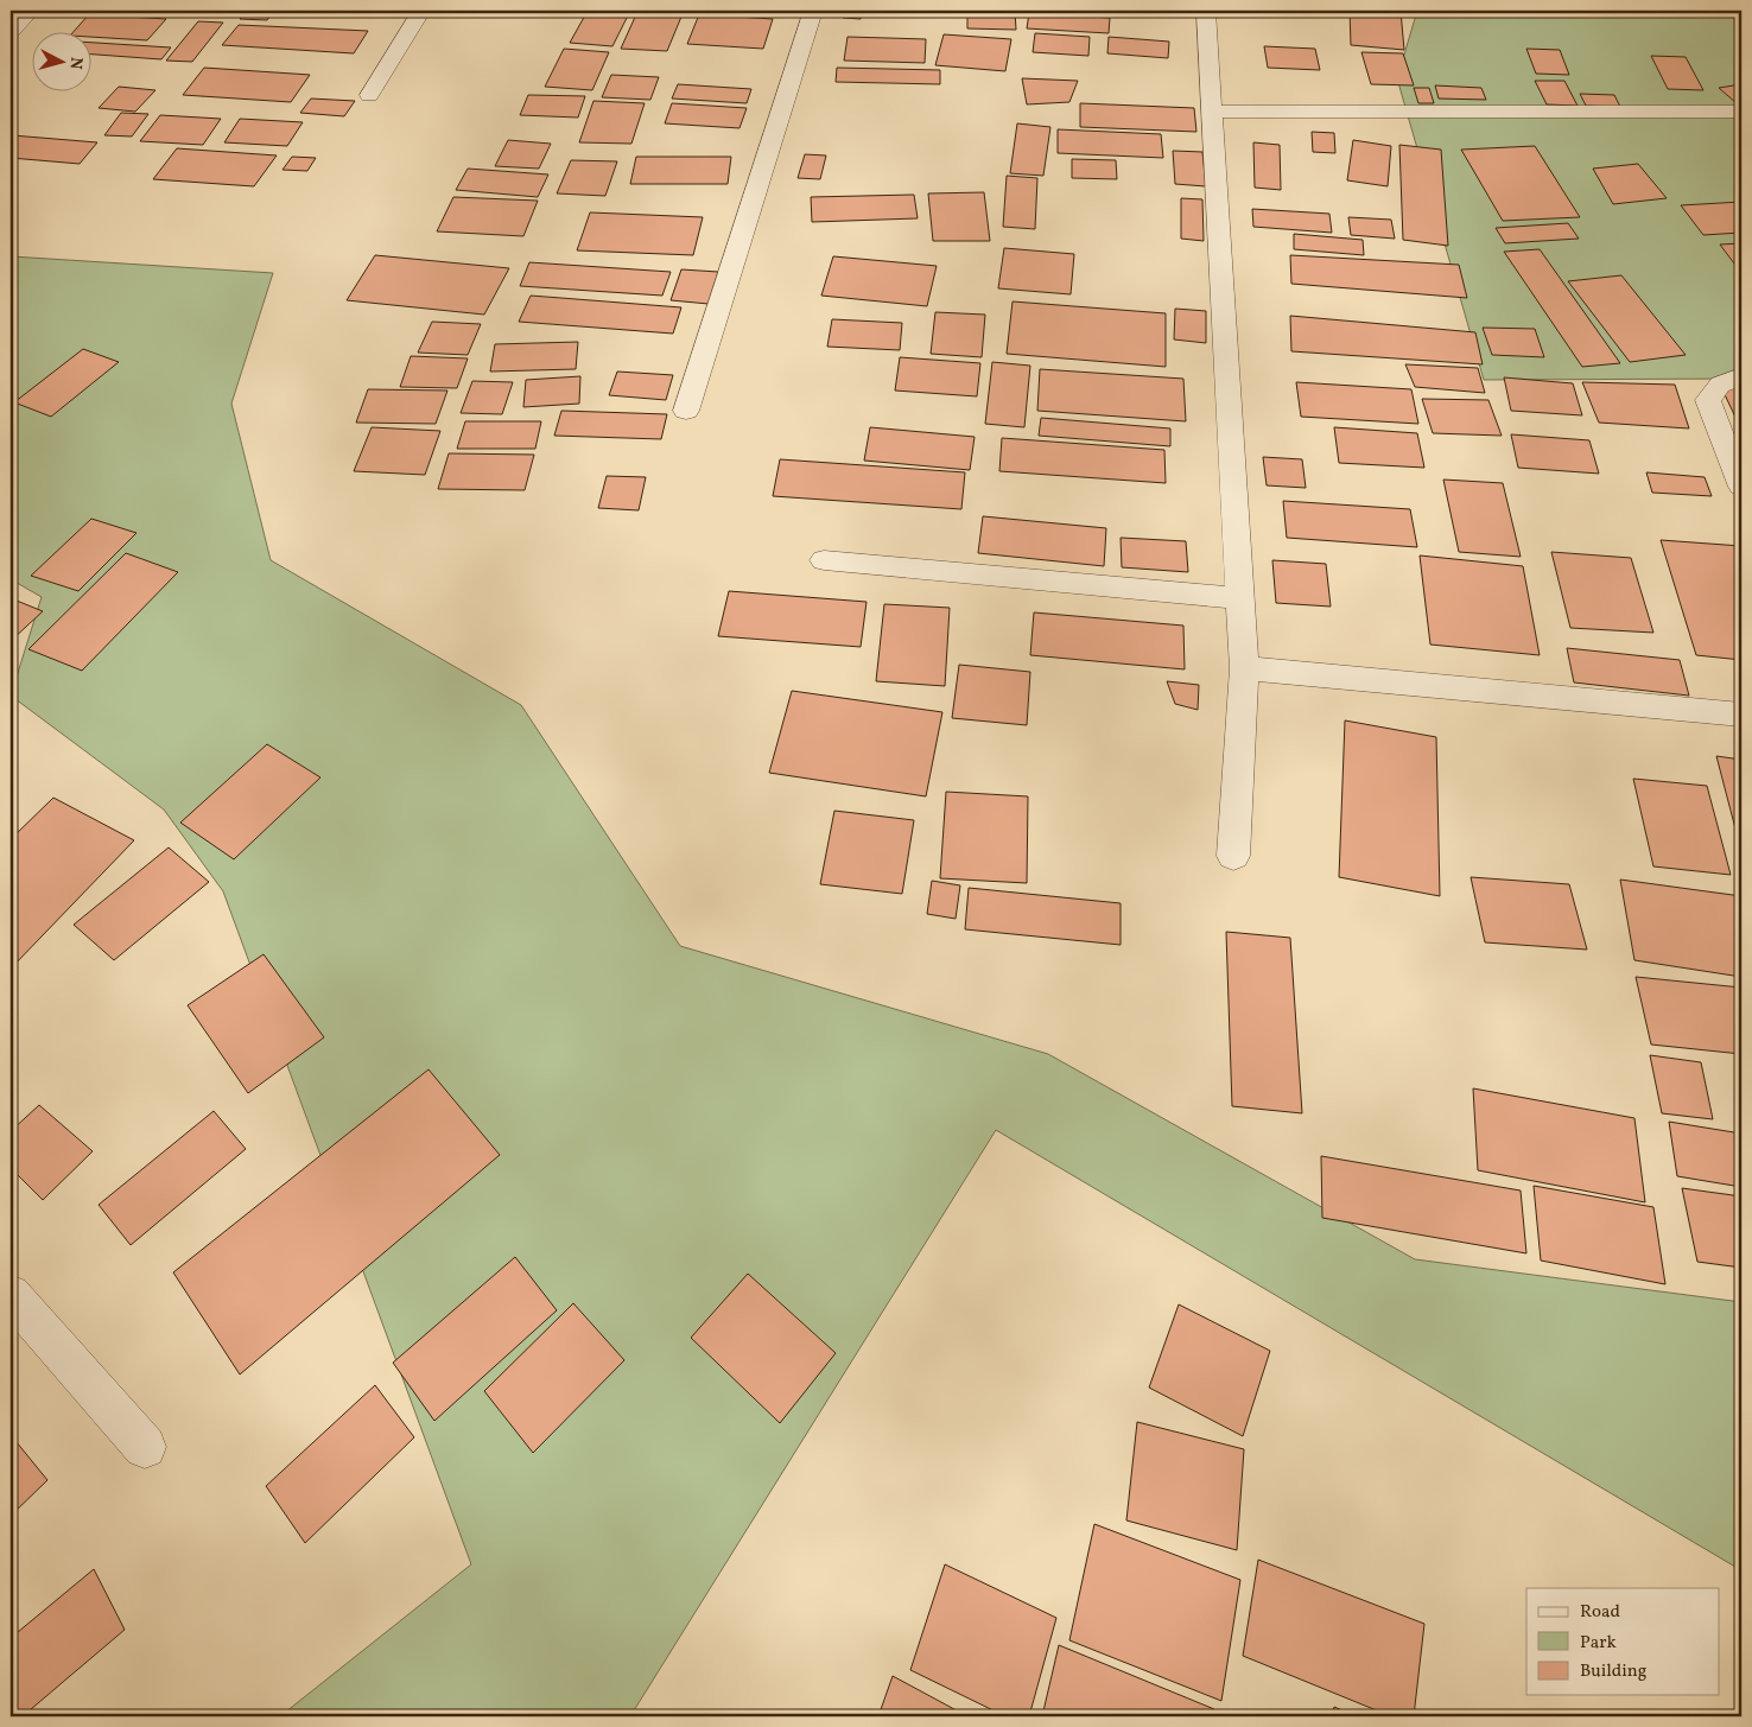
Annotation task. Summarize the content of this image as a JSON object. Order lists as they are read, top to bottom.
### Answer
{
  "legend": ["Road", "Park", "Building"],
  "north": "right"
}
